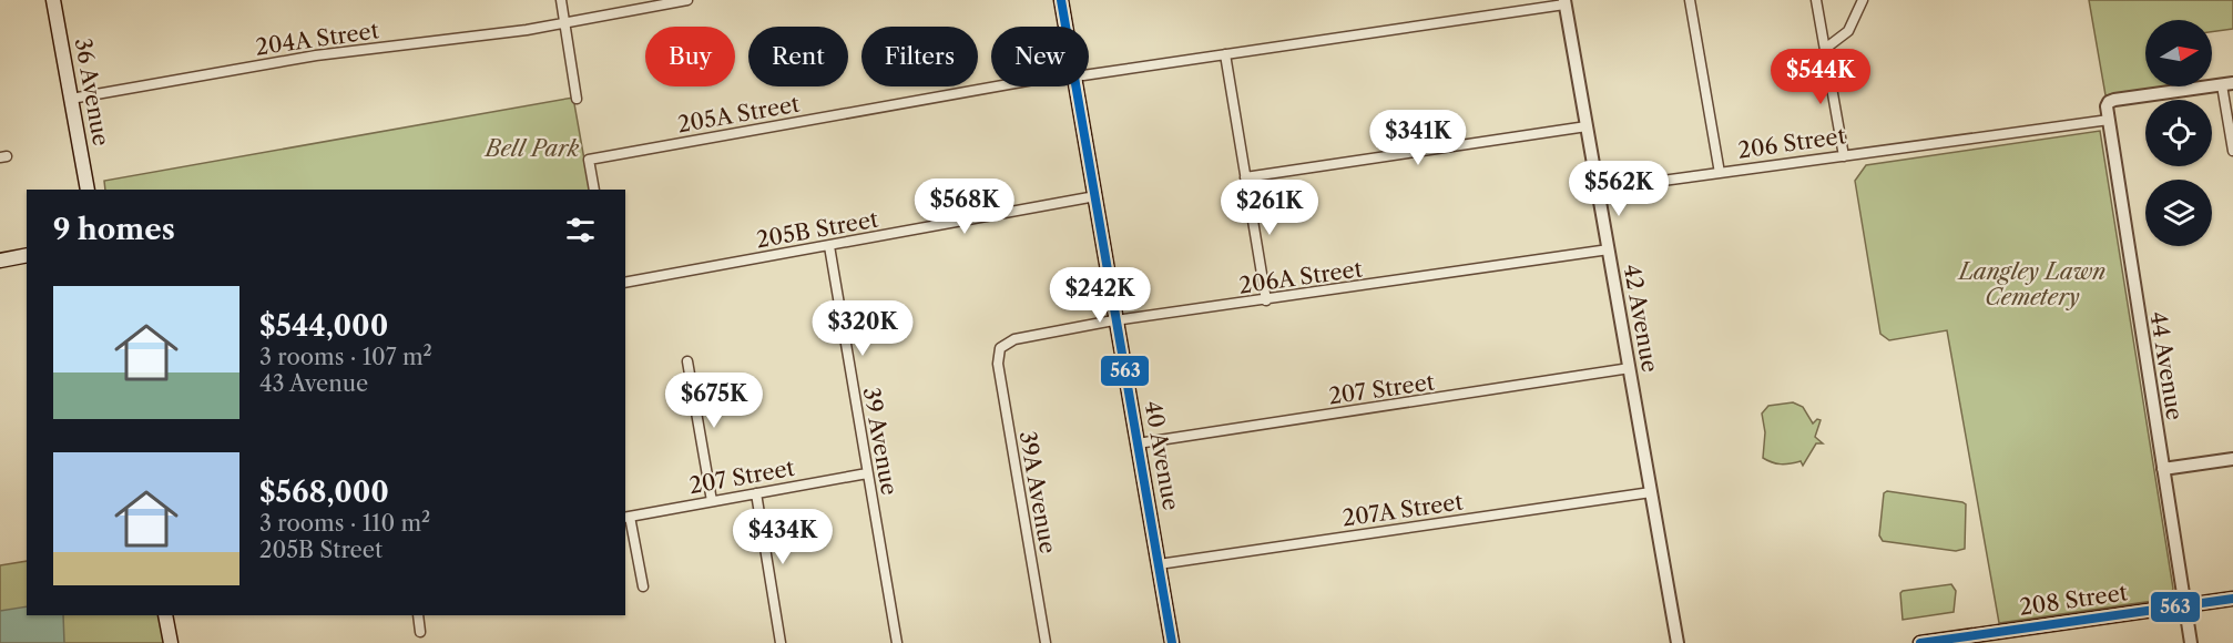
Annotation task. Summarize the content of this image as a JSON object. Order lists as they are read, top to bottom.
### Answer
{
  "streets": {
    "main road": ["36 Avenue", "40 Avenue", "208 Street"],
    "street": [
      "204A Street",
      "205A Street",
      "206 Street",
      "205B Street",
      "206A Street",
      "42 Avenue",
      "44 Avenue",
      "207 Street",
      "39 Avenue",
      "39A Avenue",
      "207A Street"
    ]
  },
  "crossings": [
    ["204A Street", "36 Avenue"],
    ["205A Street", "42 Avenue"],
    ["206 Street", "42 Avenue"],
    ["206 Street", "44 Avenue"],
    ["205B Street", "39 Avenue"],
    ["205B Street", "40 Avenue"],
    ["206A Street", "42 Avenue"],
    ["206A Street", "40 Avenue"],
    ["206A Street", "39A Avenue"],
    ["42 Avenue", "207 Street"],
    ["42 Avenue", "207A Street"],
    ["44 Avenue", "208 Street"],
    ["207 Street", "39 Avenue"],
    ["207 Street", "40 Avenue"],
    ["40 Avenue", "207A Street"]
  ],
  "parks": ["Bell Park", "Langley Lawn Cemetery"],
  "lines": ["transit line 563"],
  "north": "right",
  "page": {
    "chip": [
      "Buy",
      "Rent",
      "Filters",
      "New"
    ],
    "price": [
      "$544K",
      "$341K",
      "$562K",
      "$568K",
      "$261K",
      "$242K",
      "$320K",
      "$675K",
      "$434K"
    ],
    "heading": "9 homes",
    "list": [
      {
        "name": "$544,000",
        "note": "3 rooms · 107 m² · 43 Avenue"
      },
      {
        "name": "$568,000",
        "note": "3 rooms · 110 m² · 205B Street"
      }
    ]
  }
}
